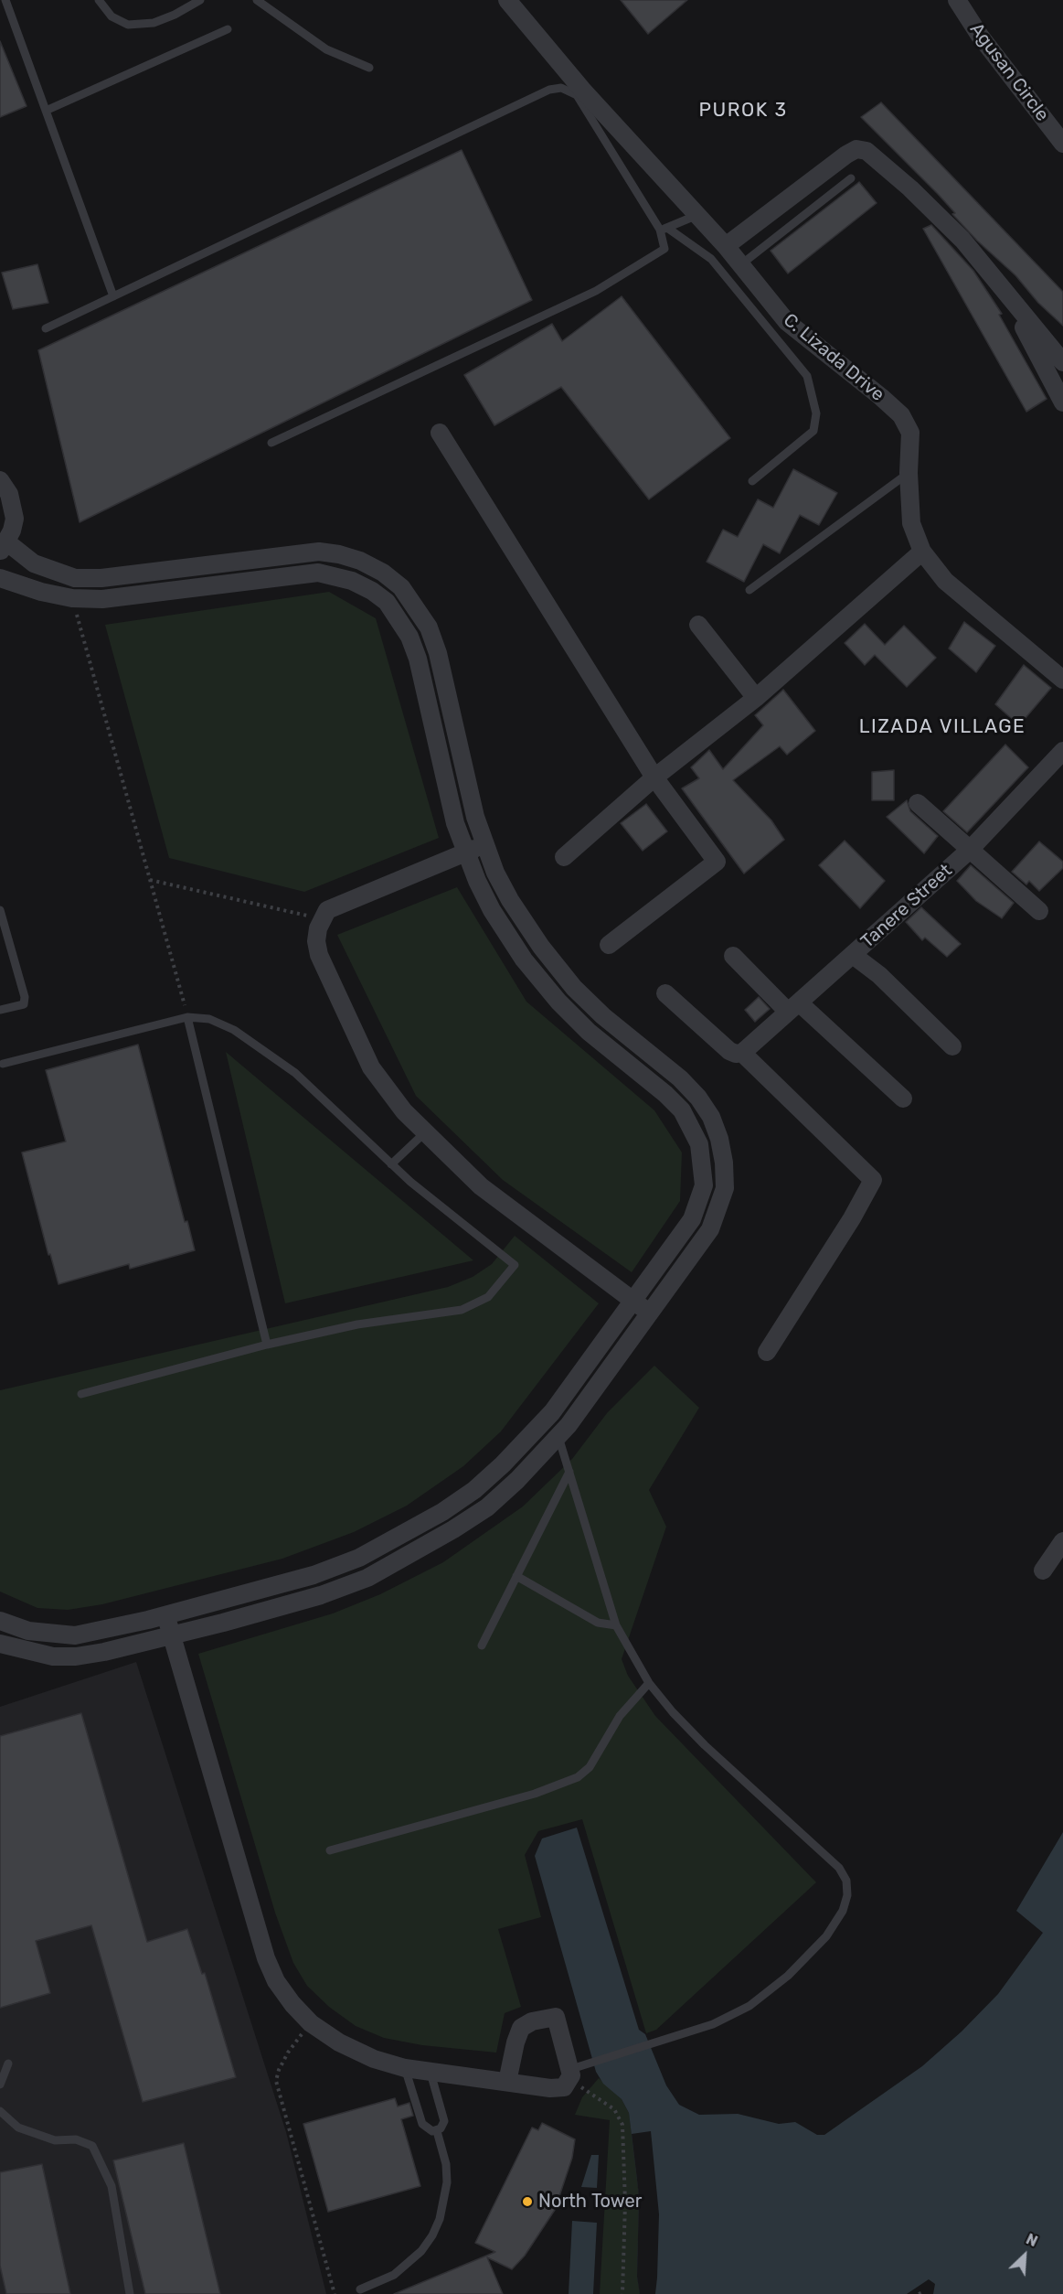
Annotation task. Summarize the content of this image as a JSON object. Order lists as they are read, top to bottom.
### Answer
{
  "streets": {
    "street": ["Agusan Circle", "C. Lizada Drive", "Tanere Street"]
  },
  "districts": ["PUROK 3", "LIZADA VILLAGE"],
  "places": ["North Tower"],
  "north": "top right"
}
